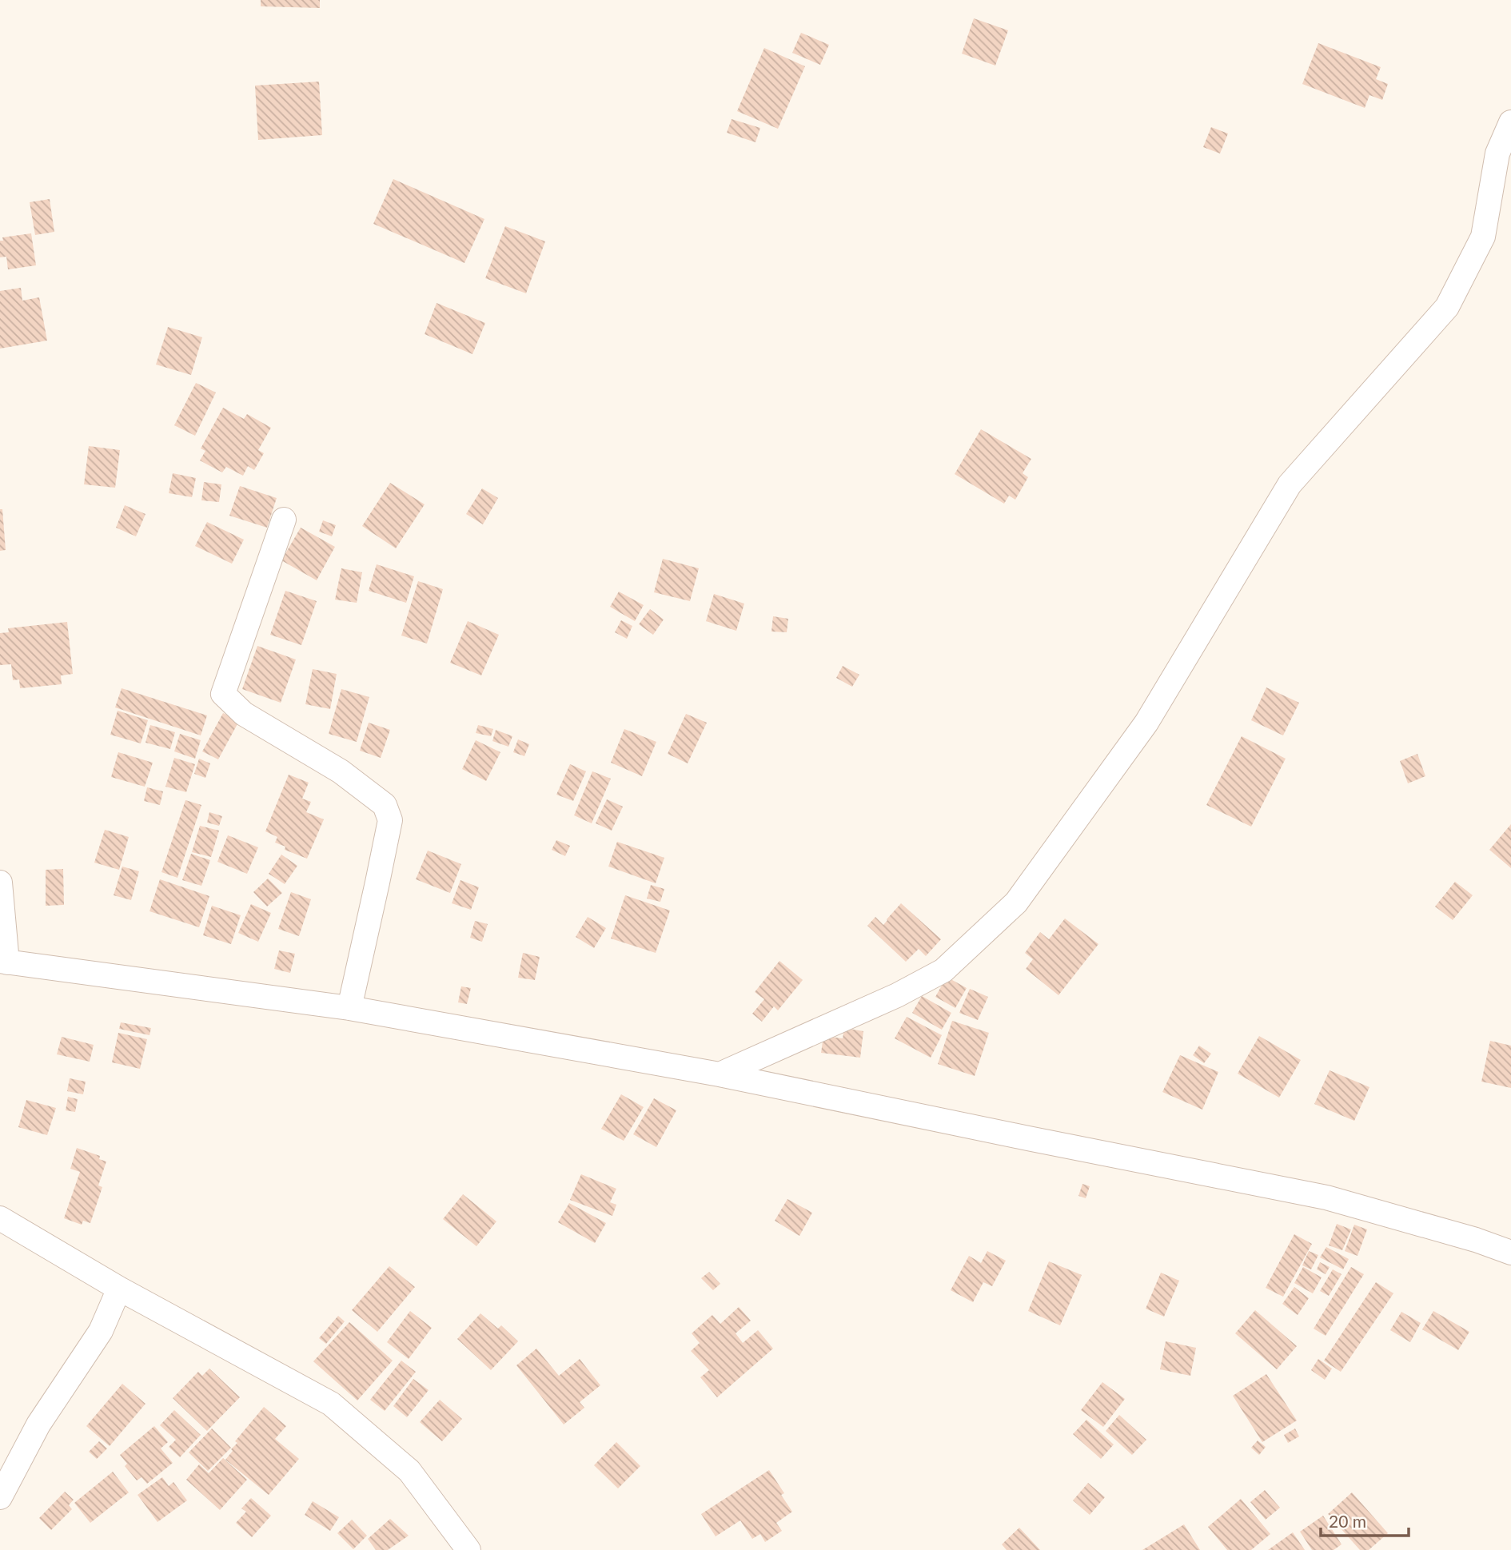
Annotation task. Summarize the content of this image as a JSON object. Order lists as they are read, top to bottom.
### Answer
{
  "scale_bar": "20 m"
}
